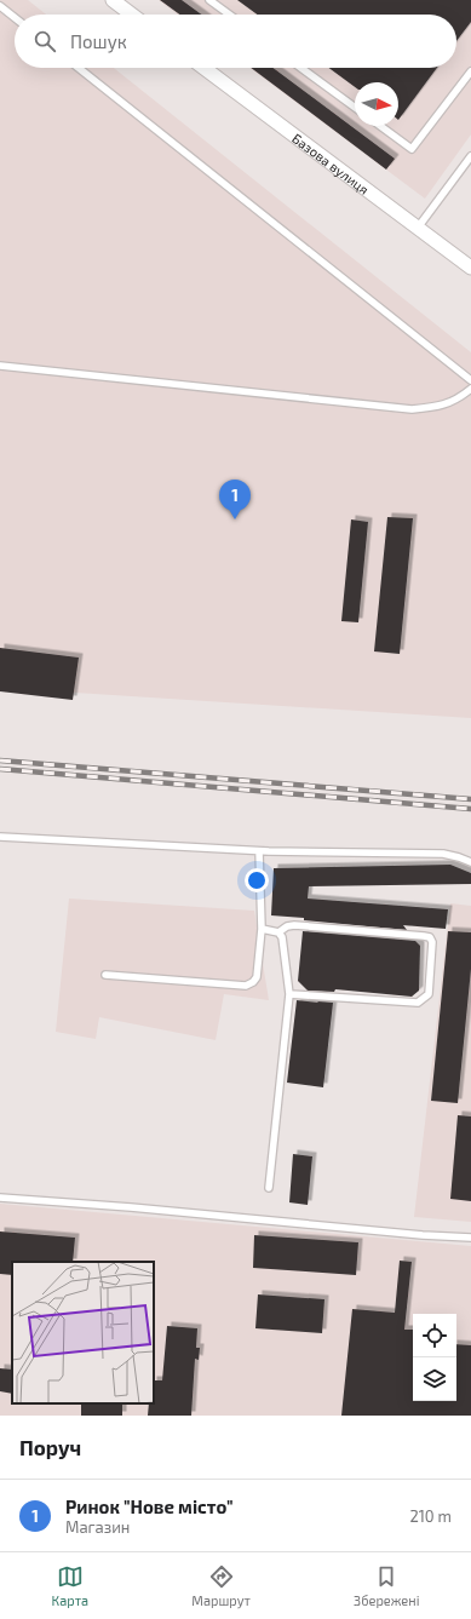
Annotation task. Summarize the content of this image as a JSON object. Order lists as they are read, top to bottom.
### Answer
{
  "streets": {
    "street": ["Базова вулиця"]
  },
  "north": "right",
  "page": {
    "search": "Пошук",
    "pins": "1",
    "heading": "Поруч",
    "list": [
      {
        "mark": "1",
        "name": "Ринок \"Нове місто\"",
        "note": "Магазин",
        "value": "210 m"
      }
    ],
    "nav": ["Карта", "Маршрут", "Збережені"]
  }
}
